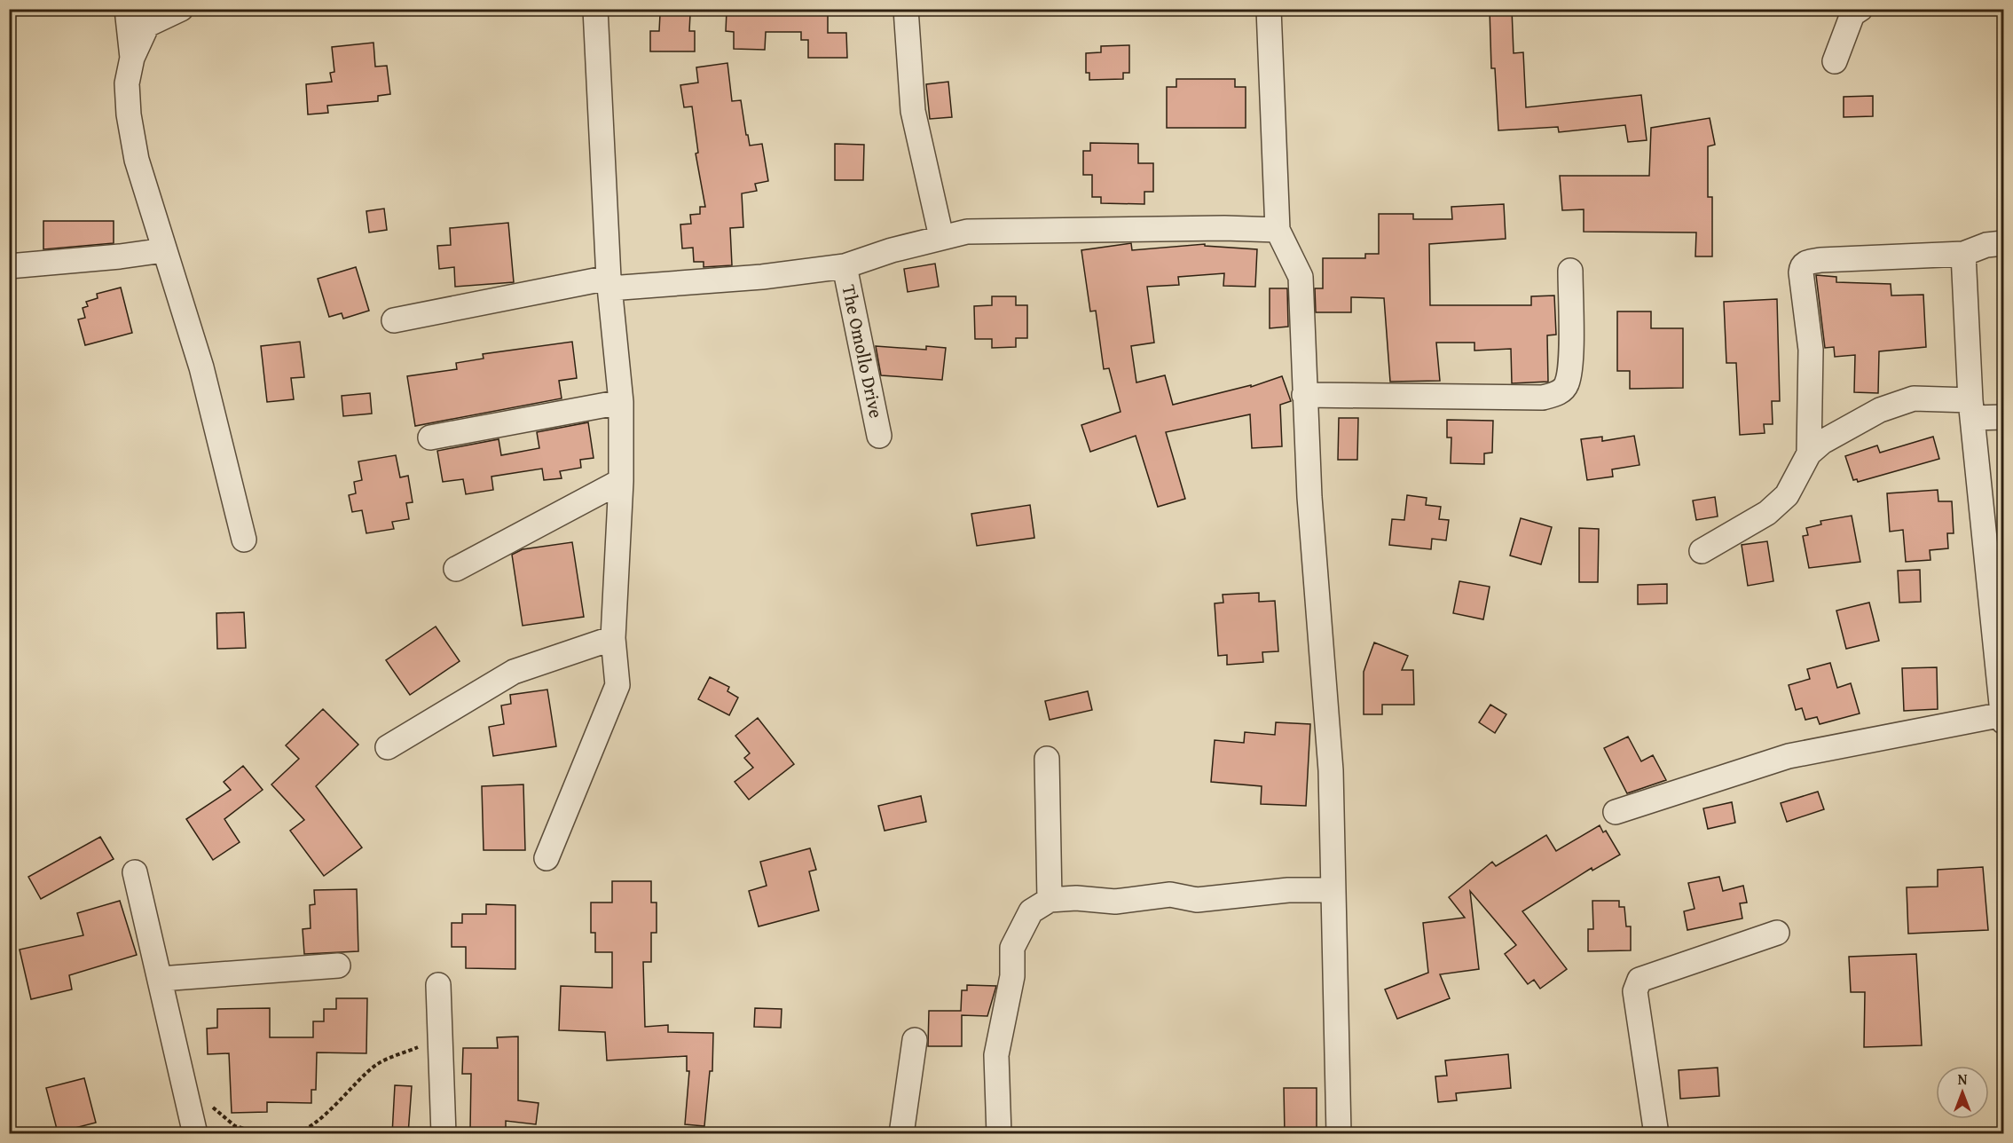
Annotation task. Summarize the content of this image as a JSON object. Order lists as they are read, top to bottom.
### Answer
{
  "streets": {
    "street": ["The Omollo Drive"]
  },
  "north": "top"
}
